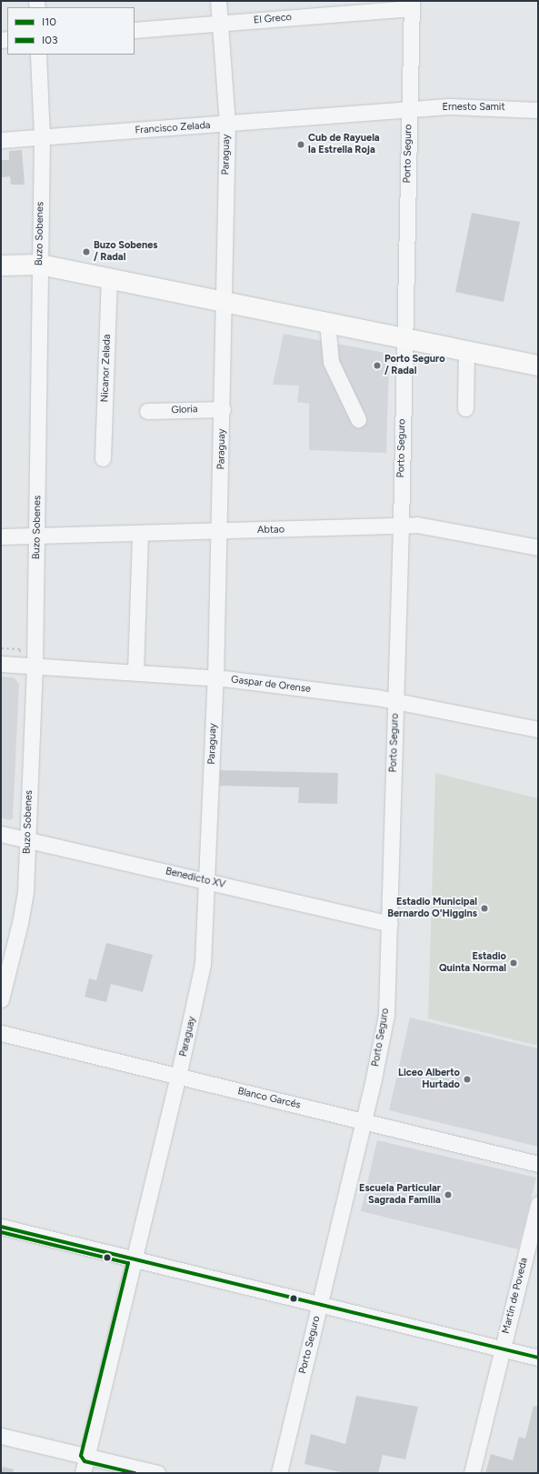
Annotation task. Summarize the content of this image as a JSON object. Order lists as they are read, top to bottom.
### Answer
{
  "streets": {
    "street": [
      "El Greco",
      "Ernesto Samit",
      "Francisco Zelada",
      "Porto Seguro",
      "Paraguay",
      "Buzo Sobenes",
      "Nicanor Zelada",
      "Gloria",
      "Abtao",
      "Gaspar de Orense",
      "Benedicto XV",
      "Blanco Garcés",
      "Martín de Poveda"
    ]
  },
  "crossings": [
    ["El Greco", "Porto Seguro"],
    ["El Greco", "Paraguay"],
    ["Ernesto Samit", "Francisco Zelada"],
    ["Ernesto Samit", "Porto Seguro"],
    ["Francisco Zelada", "Porto Seguro"],
    ["Francisco Zelada", "Paraguay"],
    ["Francisco Zelada", "Buzo Sobenes"],
    ["Porto Seguro", "Abtao"],
    ["Porto Seguro", "Gaspar de Orense"],
    ["Porto Seguro", "Benedicto XV"],
    ["Porto Seguro", "Blanco Garcés"],
    ["Paraguay", "Gloria"],
    ["Paraguay", "Abtao"],
    ["Paraguay", "Gaspar de Orense"],
    ["Paraguay", "Benedicto XV"],
    ["Paraguay", "Blanco Garcés"],
    ["Buzo Sobenes", "Abtao"],
    ["Buzo Sobenes", "Gaspar de Orense"],
    ["Buzo Sobenes", "Benedicto XV"]
  ],
  "places": [
    "Cub de Rayuela la Estrella Roja",
    "Buzo Sobenes / Radal",
    "Porto Seguro / Radal",
    "Estadio Municipal Bernardo O'Higgins",
    "Estadio Quinta Normal",
    "Liceo Alberto Hurtado",
    "Escuela Particular Sagrada Familia"
  ],
  "lines": ["transit line I10", "transit line I03"],
  "legend": ["I10", "I03"]
}
